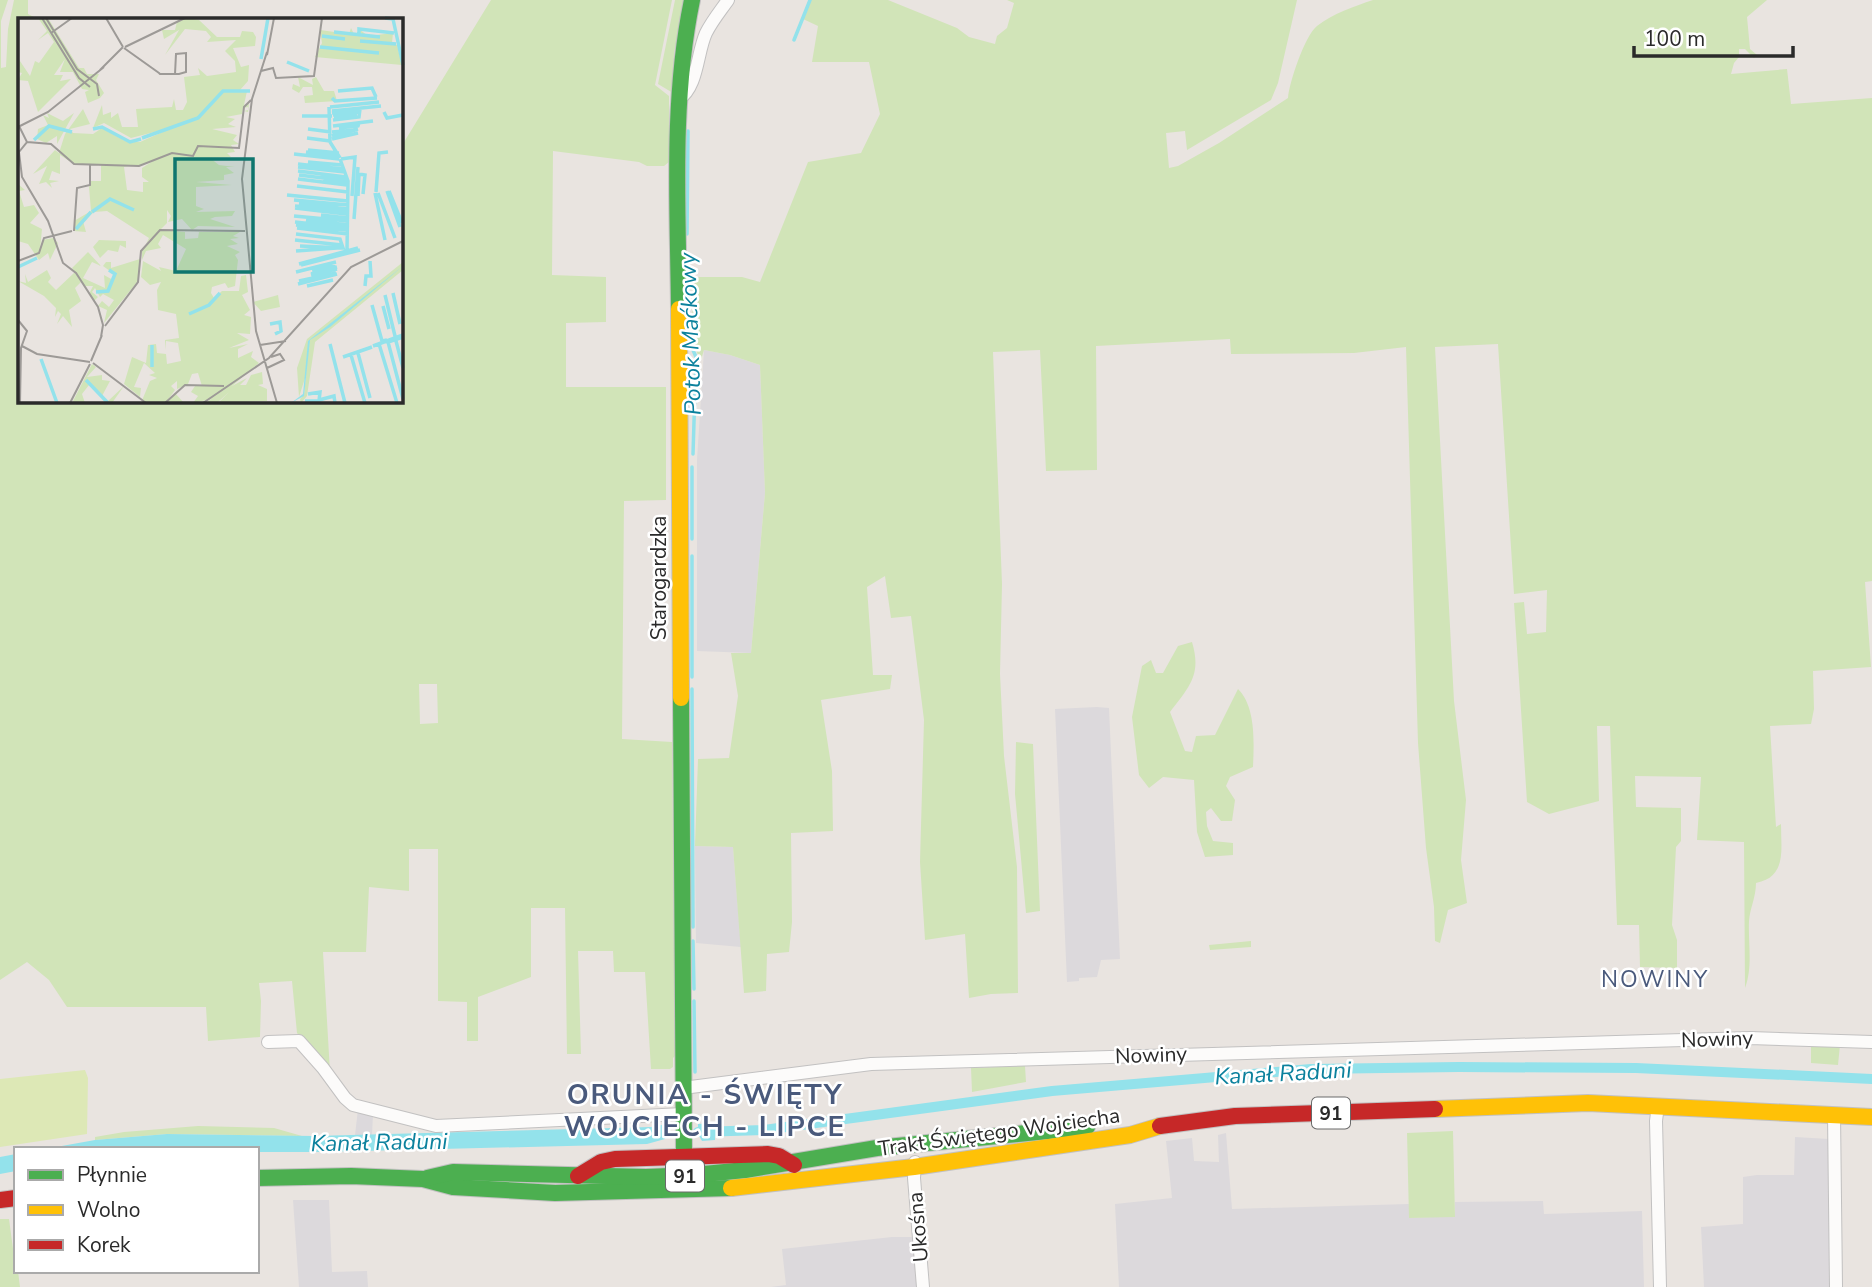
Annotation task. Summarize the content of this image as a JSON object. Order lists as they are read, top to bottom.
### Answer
{
  "streets": {
    "main road": ["Starogardzka", "91", "Trakt Świętego Wojciecha"],
    "street": ["Nowiny", "Ukośna"]
  },
  "crossings": [
    ["Starogardzka", "Nowiny"],
    ["Trakt Świętego Wojciecha", "Ukośna"]
  ],
  "districts": ["NOWINY", "ORUNIA - ŚWIĘTY WOJCIECH - LIPCE"],
  "water": ["Potok Maćkowy", "Kanał Raduni"],
  "legend": ["Płynnie", "Wolno", "Korek"],
  "scale_bar": "100 m"
}
